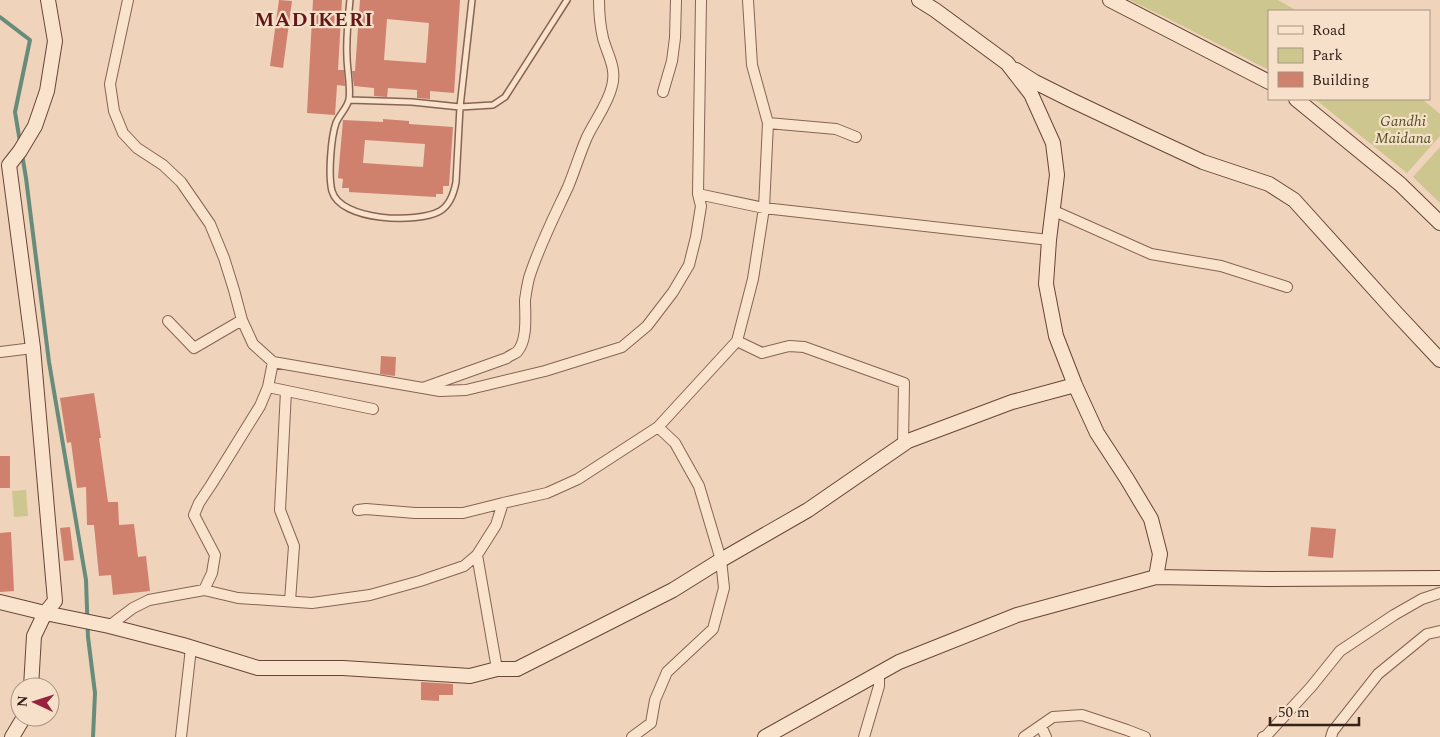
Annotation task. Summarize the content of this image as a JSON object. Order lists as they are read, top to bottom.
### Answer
{
  "districts": ["MADIKERI"],
  "parks": ["Gandhi Maidana"],
  "legend": ["Road", "Park", "Building"],
  "scale_bar": "50 m",
  "north": "left"
}
